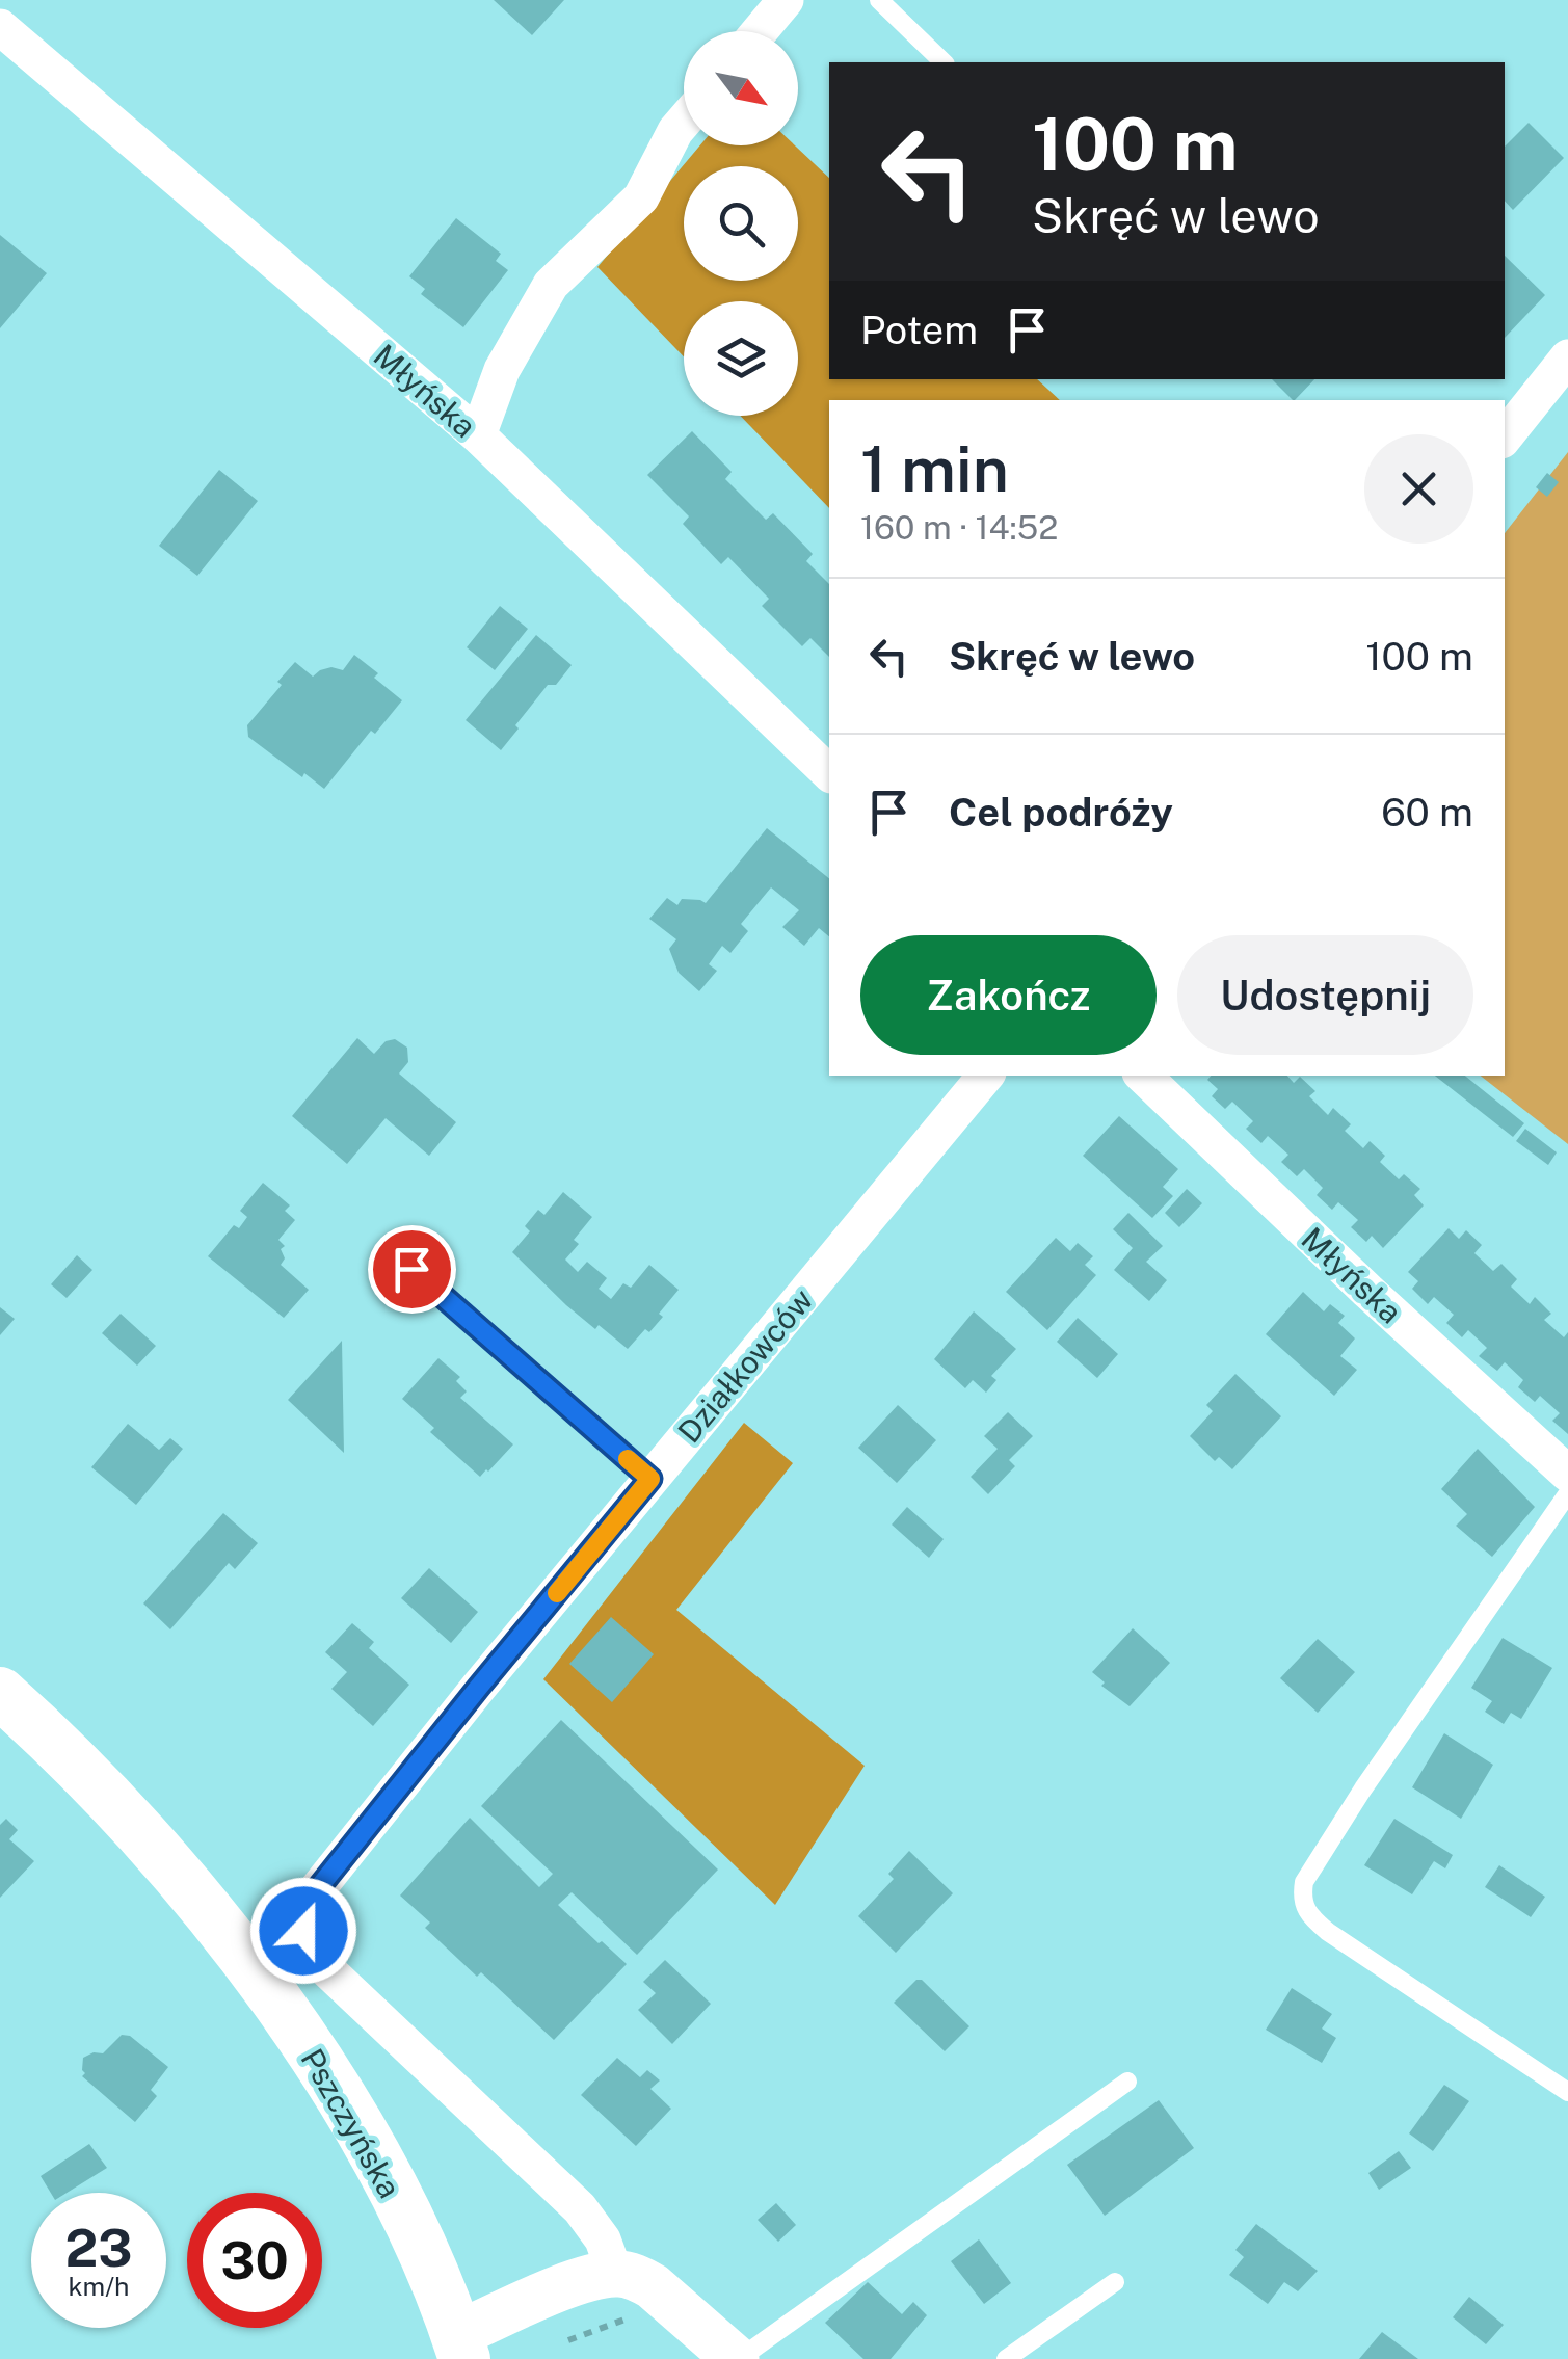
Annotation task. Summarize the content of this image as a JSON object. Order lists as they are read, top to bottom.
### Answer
{
  "streets": {
    "main road": ["Pszczyńska"],
    "street": ["Młyńska", "Działkowców"]
  },
  "crossings": [
    ["Działkowców", "Pszczyńska"]
  ],
  "north": "bottom right",
  "page": {
    "turn": ["100 m", "Skręć w lewo"],
    "then": "Potem",
    "heading": ["1 min", "160 m · 14:52"],
    "list": [
      {
        "name": "Skręć w lewo",
        "value": "100 m"
      },
      {
        "name": "Cel podróży",
        "value": "60 m"
      }
    ],
    "buttons": ["Zakończ", "Udostępnij"],
    "speed": "23 km/h",
    "limit": "30"
  }
}
